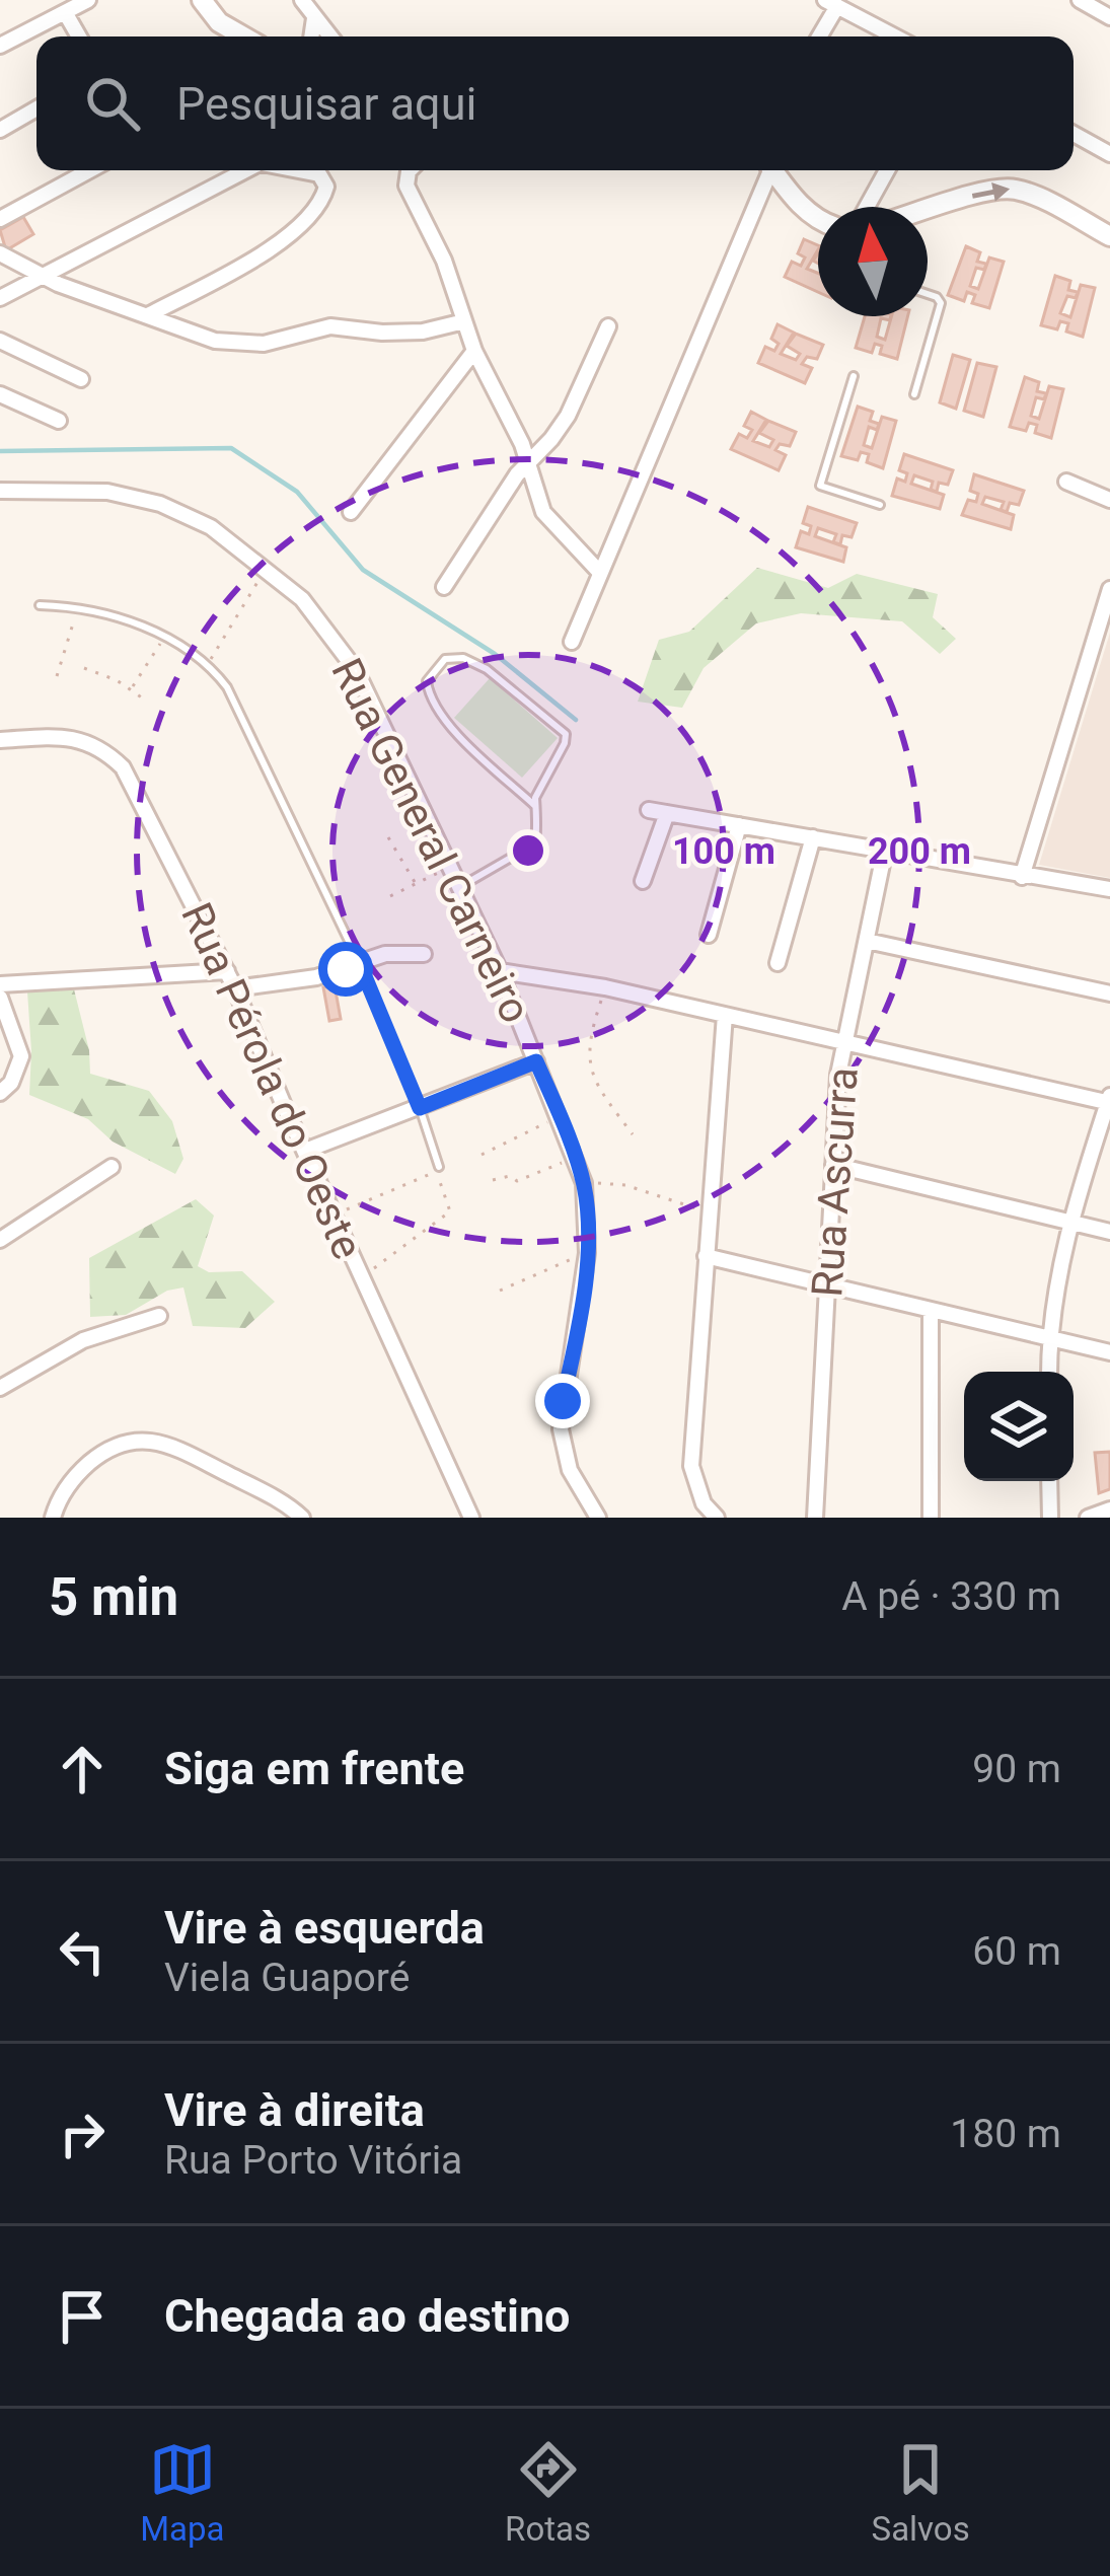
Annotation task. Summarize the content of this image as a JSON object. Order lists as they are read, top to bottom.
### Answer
{
  "streets": {
    "street": ["Rua General Carneiro", "Rua Pérola do Oeste", "Rua Ascurra"]
  },
  "north": "top",
  "page": {
    "search": "Pesquisar aqui",
    "heading": ["5 min", "A pé · 330 m"],
    "list": [
      ["Siga em frente", "90 m"],
      ["Vire à esquerda", "Viela Guaporé", "60 m"],
      ["Vire à direita", "Rua Porto Vitória", "180 m"],
      "Chegada ao destino"
    ],
    "nav": ["Mapa", "Rotas", "Salvos"]
  },
  "rings": ["100 m", "200 m"]
}
